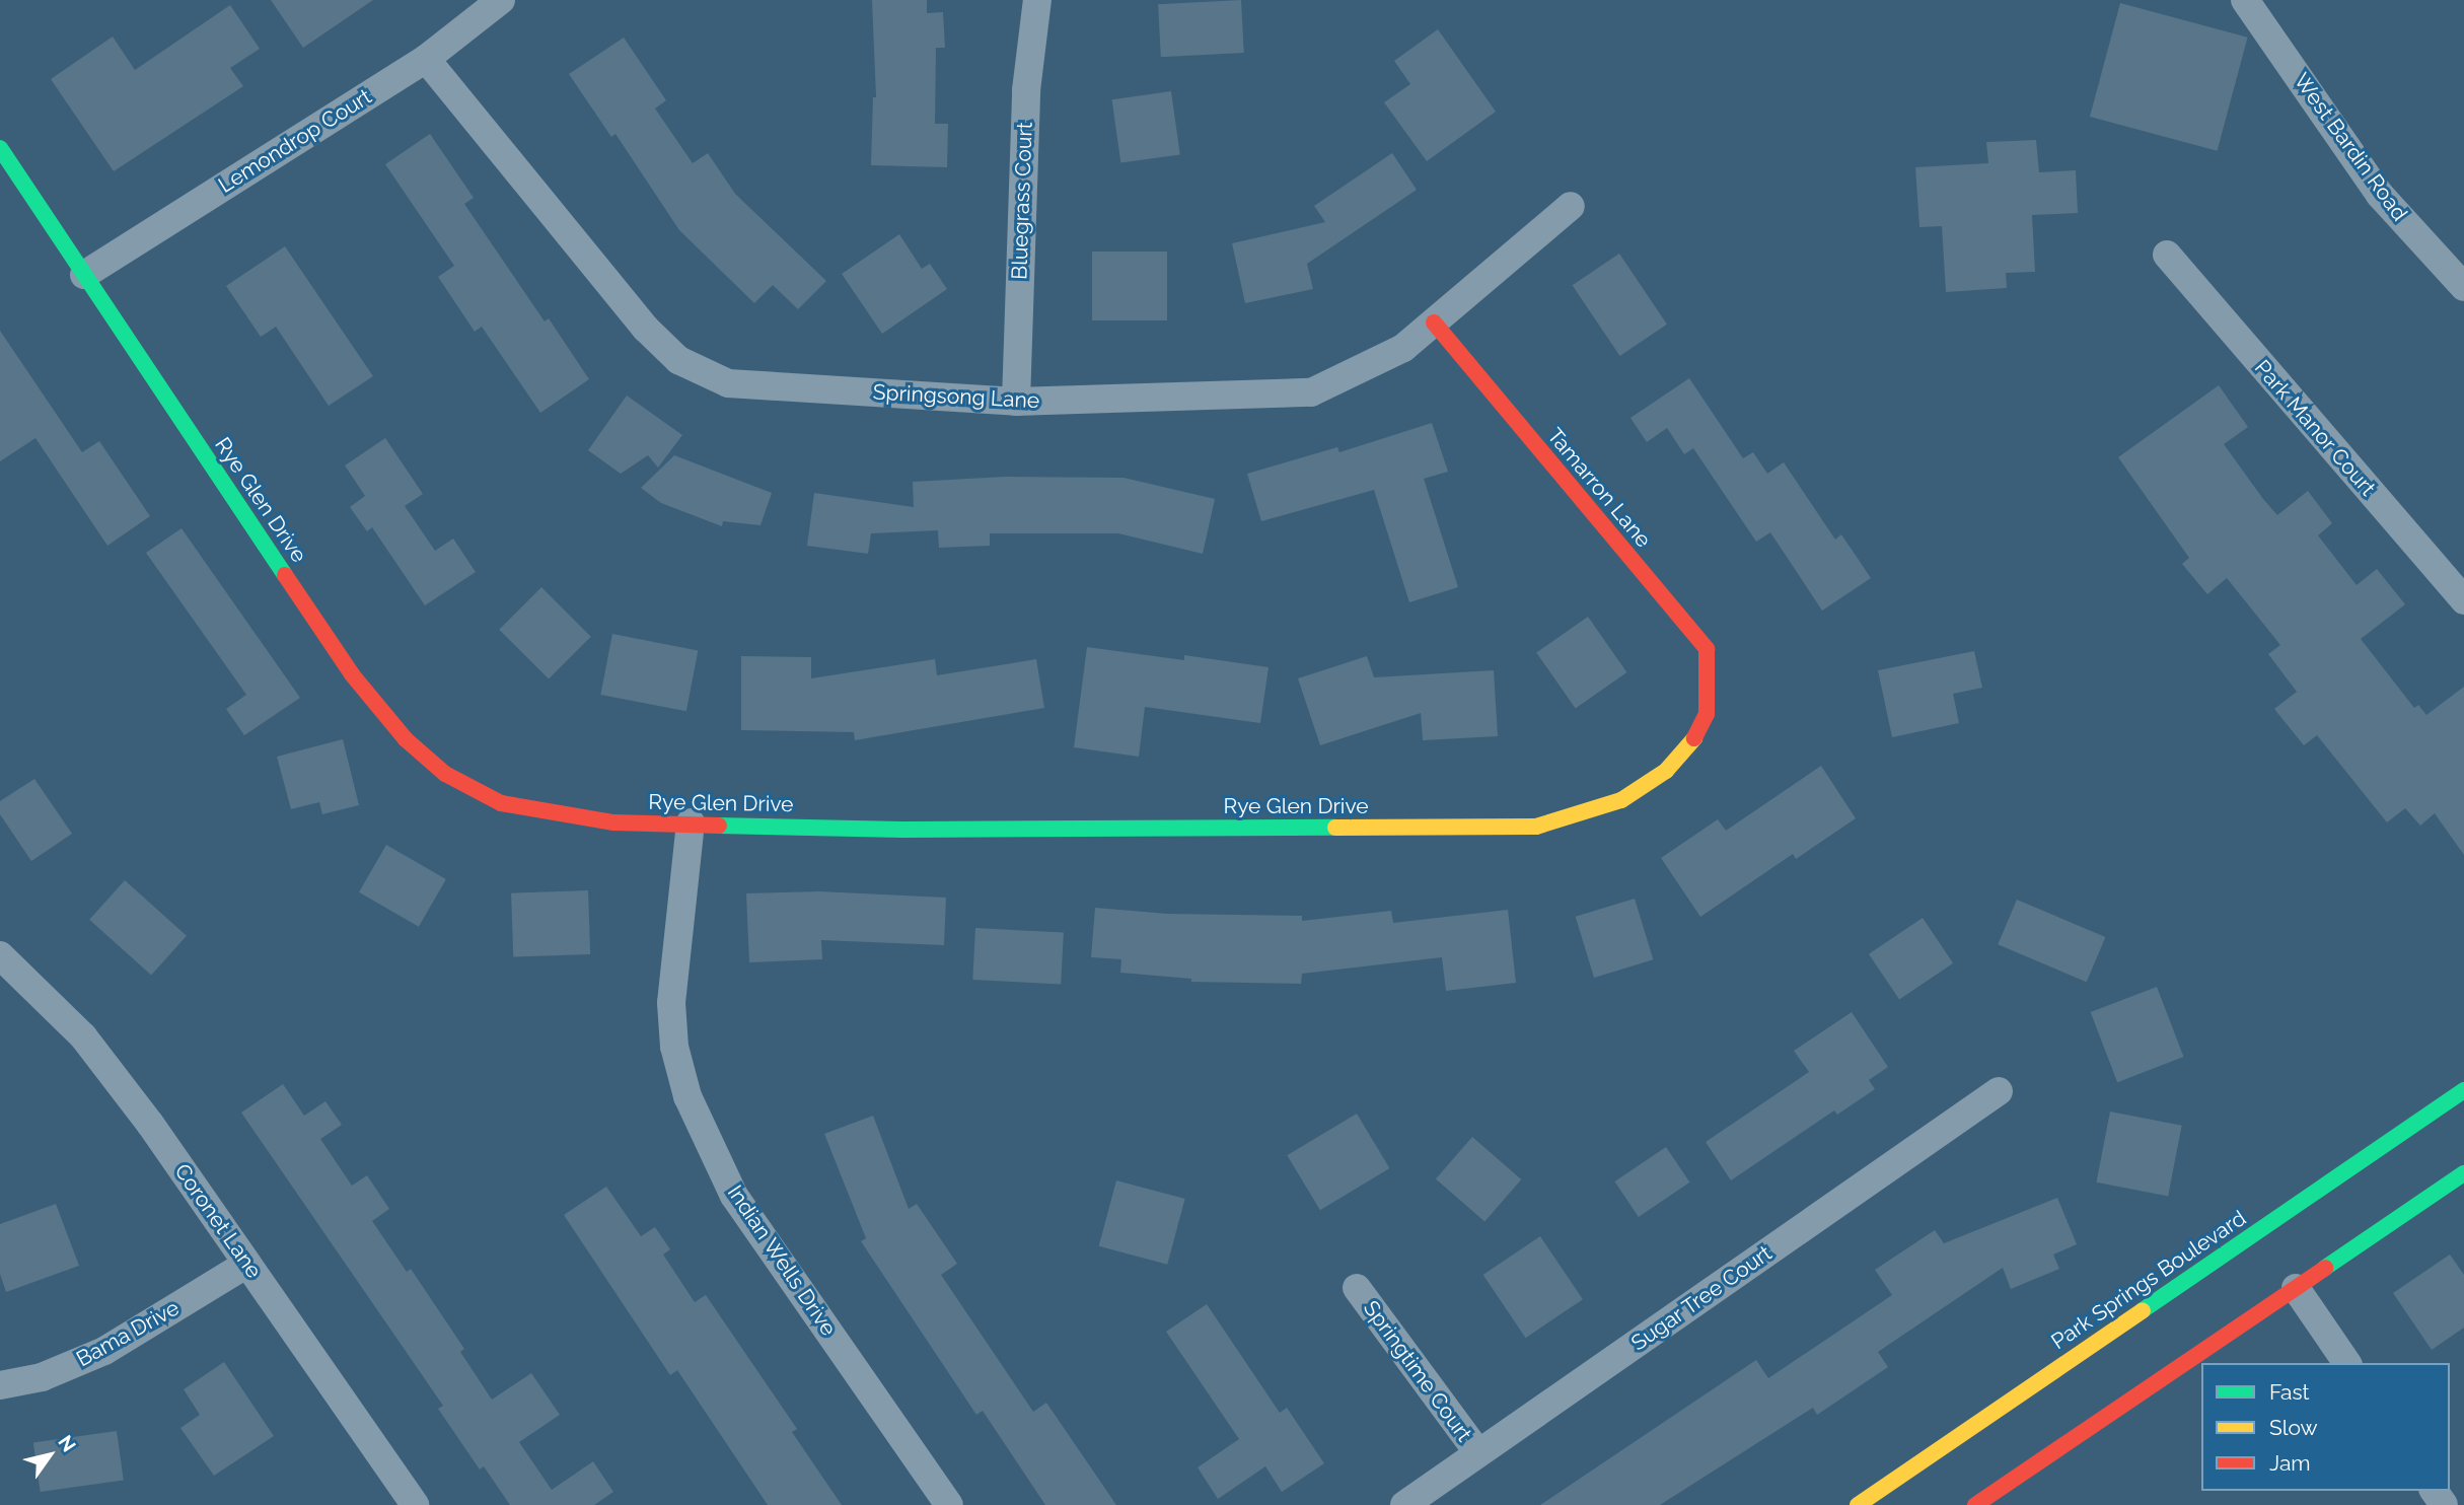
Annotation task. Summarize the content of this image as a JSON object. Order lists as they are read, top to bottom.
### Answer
{
  "streets": {
    "street": [
      "Lemondrop Court",
      "West Bardin Road",
      "Bluegrass Court",
      "Springsong Lane",
      "Park Manor Court",
      "Tamarron Lane",
      "Rye Glen Drive",
      "Coronet Lane",
      "Indian Wells Drive",
      "Park Springs Boulevard",
      "Sugar Tree Court",
      "Bama Drive",
      "Springtime Court"
    ]
  },
  "crossings": [
    ["Lemondrop Court", "Springsong Lane"],
    ["Lemondrop Court", "Rye Glen Drive"],
    ["Bluegrass Court", "Springsong Lane"],
    ["Springsong Lane", "Tamarron Lane"],
    ["Tamarron Lane", "Rye Glen Drive"],
    ["Rye Glen Drive", "Indian Wells Drive"],
    ["Coronet Lane", "Bama Drive"],
    ["Sugar Tree Court", "Springtime Court"]
  ],
  "legend": ["Fast", "Slow", "Jam"],
  "north": "top right"
}
